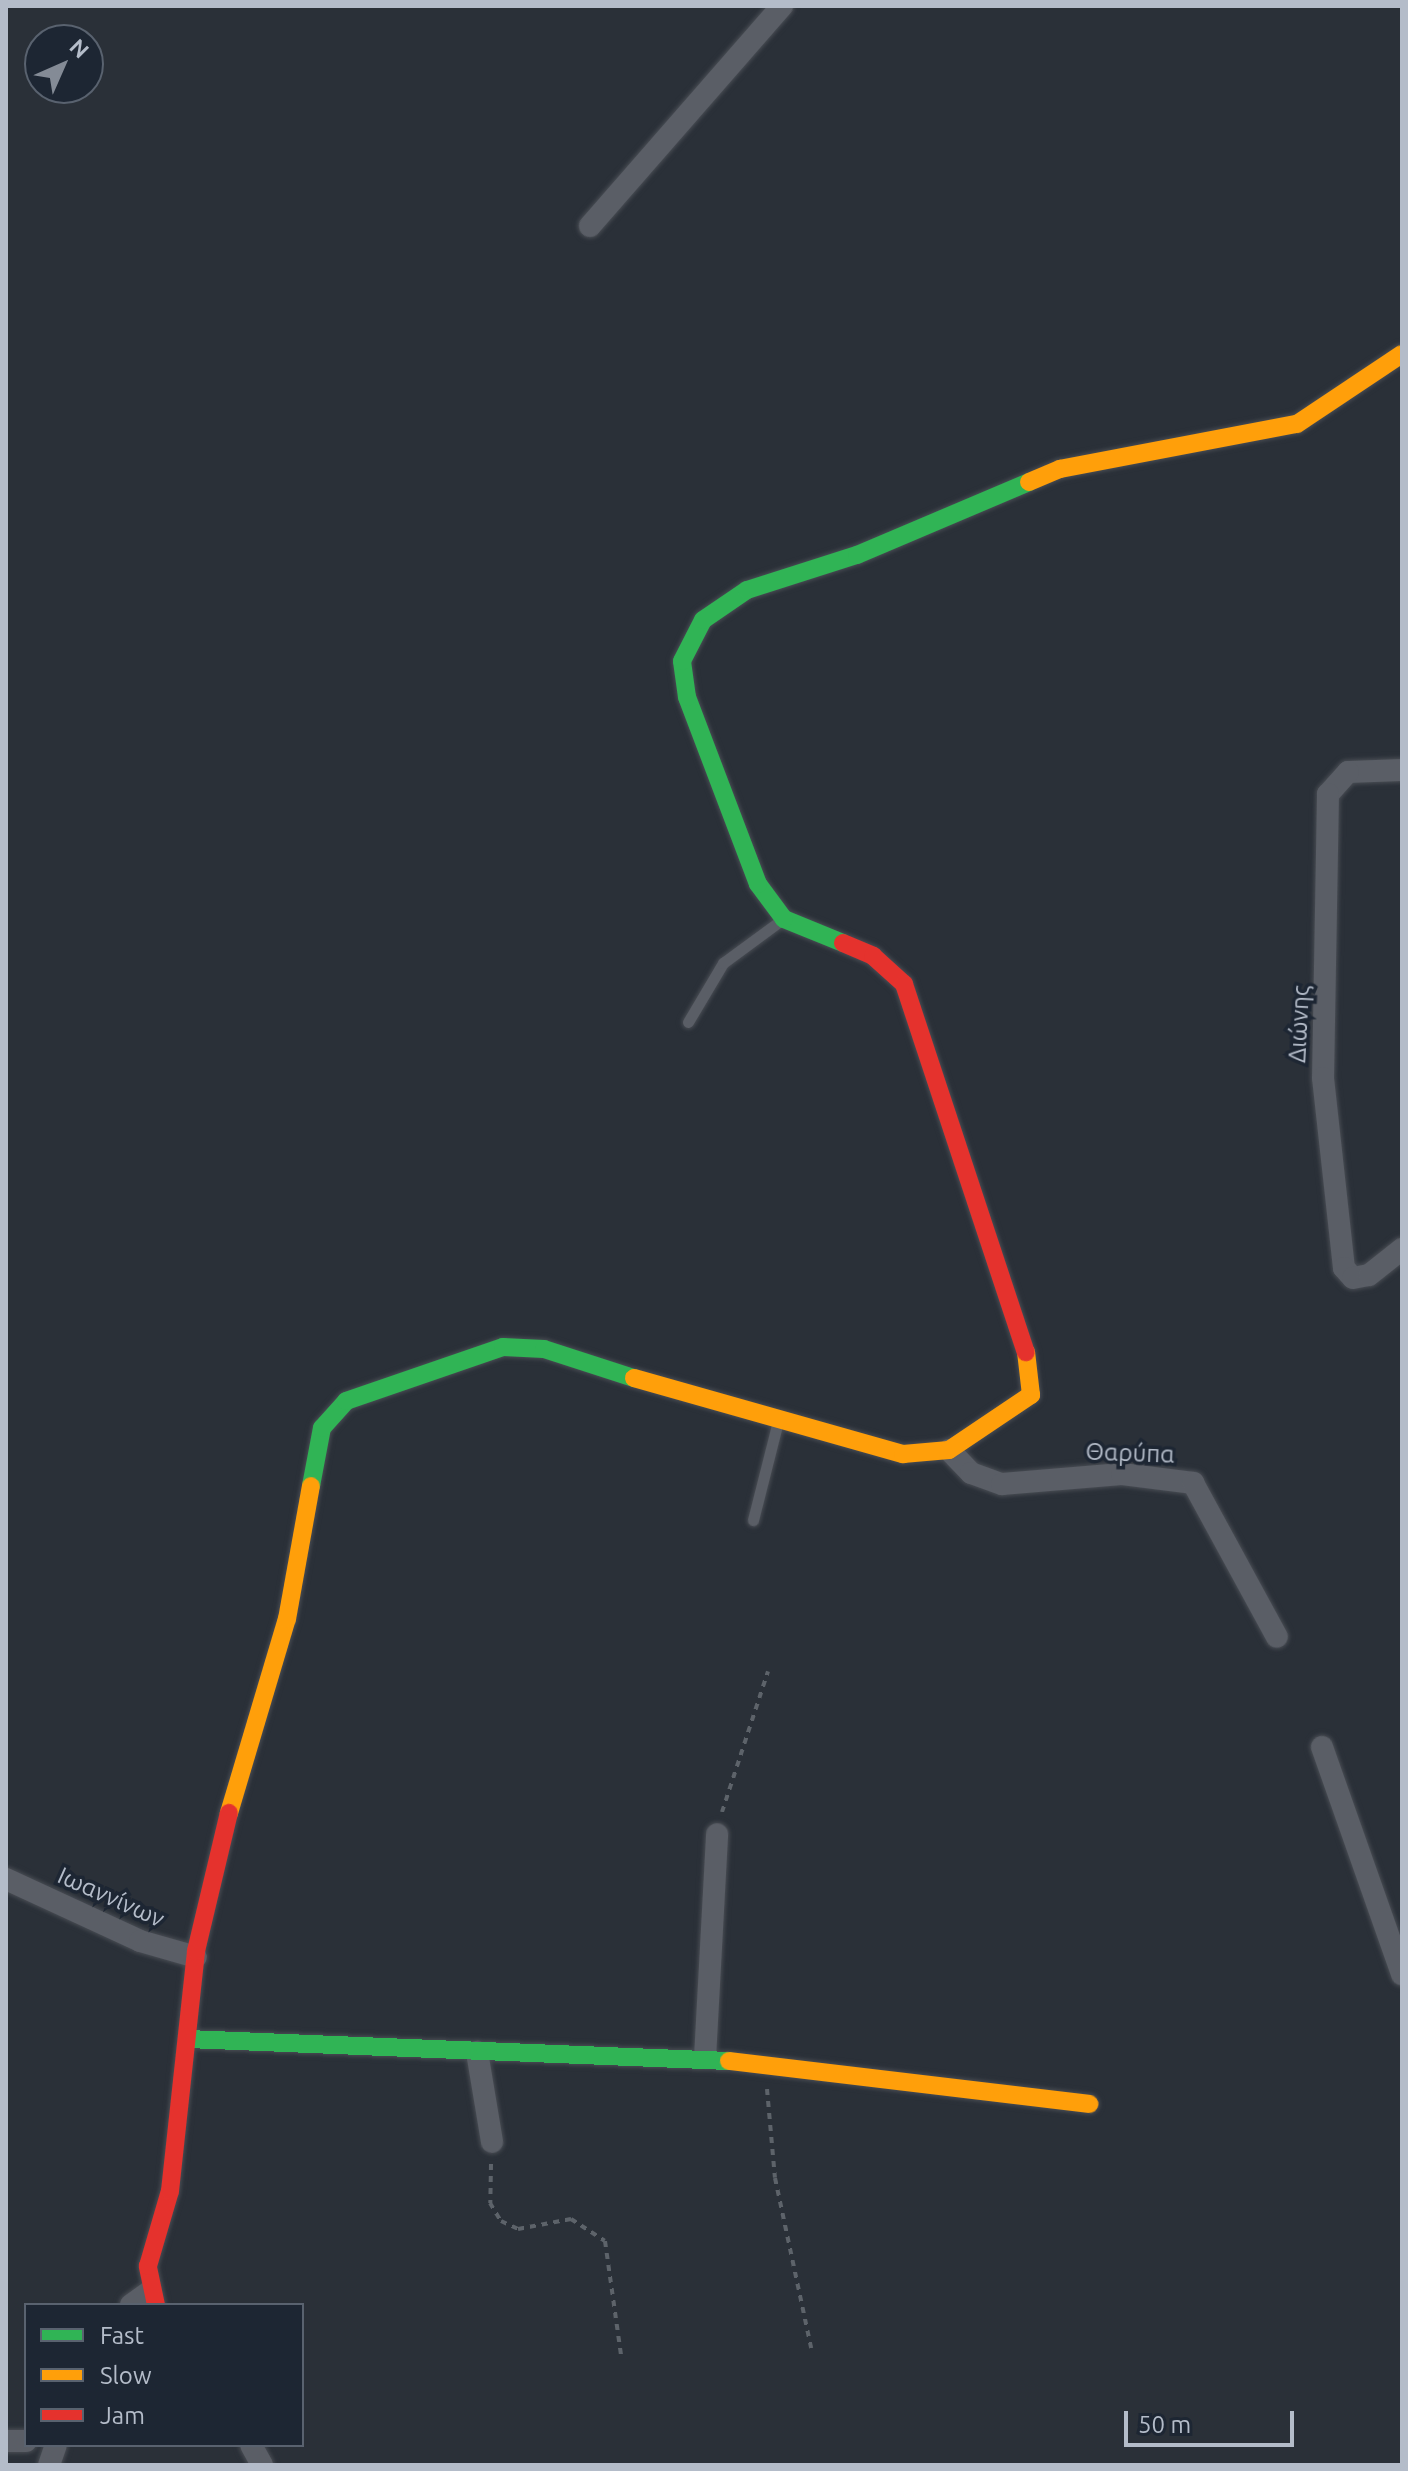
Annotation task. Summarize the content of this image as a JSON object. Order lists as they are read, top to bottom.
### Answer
{
  "streets": {
    "street": ["Διώνης", "Θαρύπα", "Ιωαννίνων"]
  },
  "legend": ["Fast", "Slow", "Jam"],
  "scale_bar": "50 m",
  "north": "top right"
}
